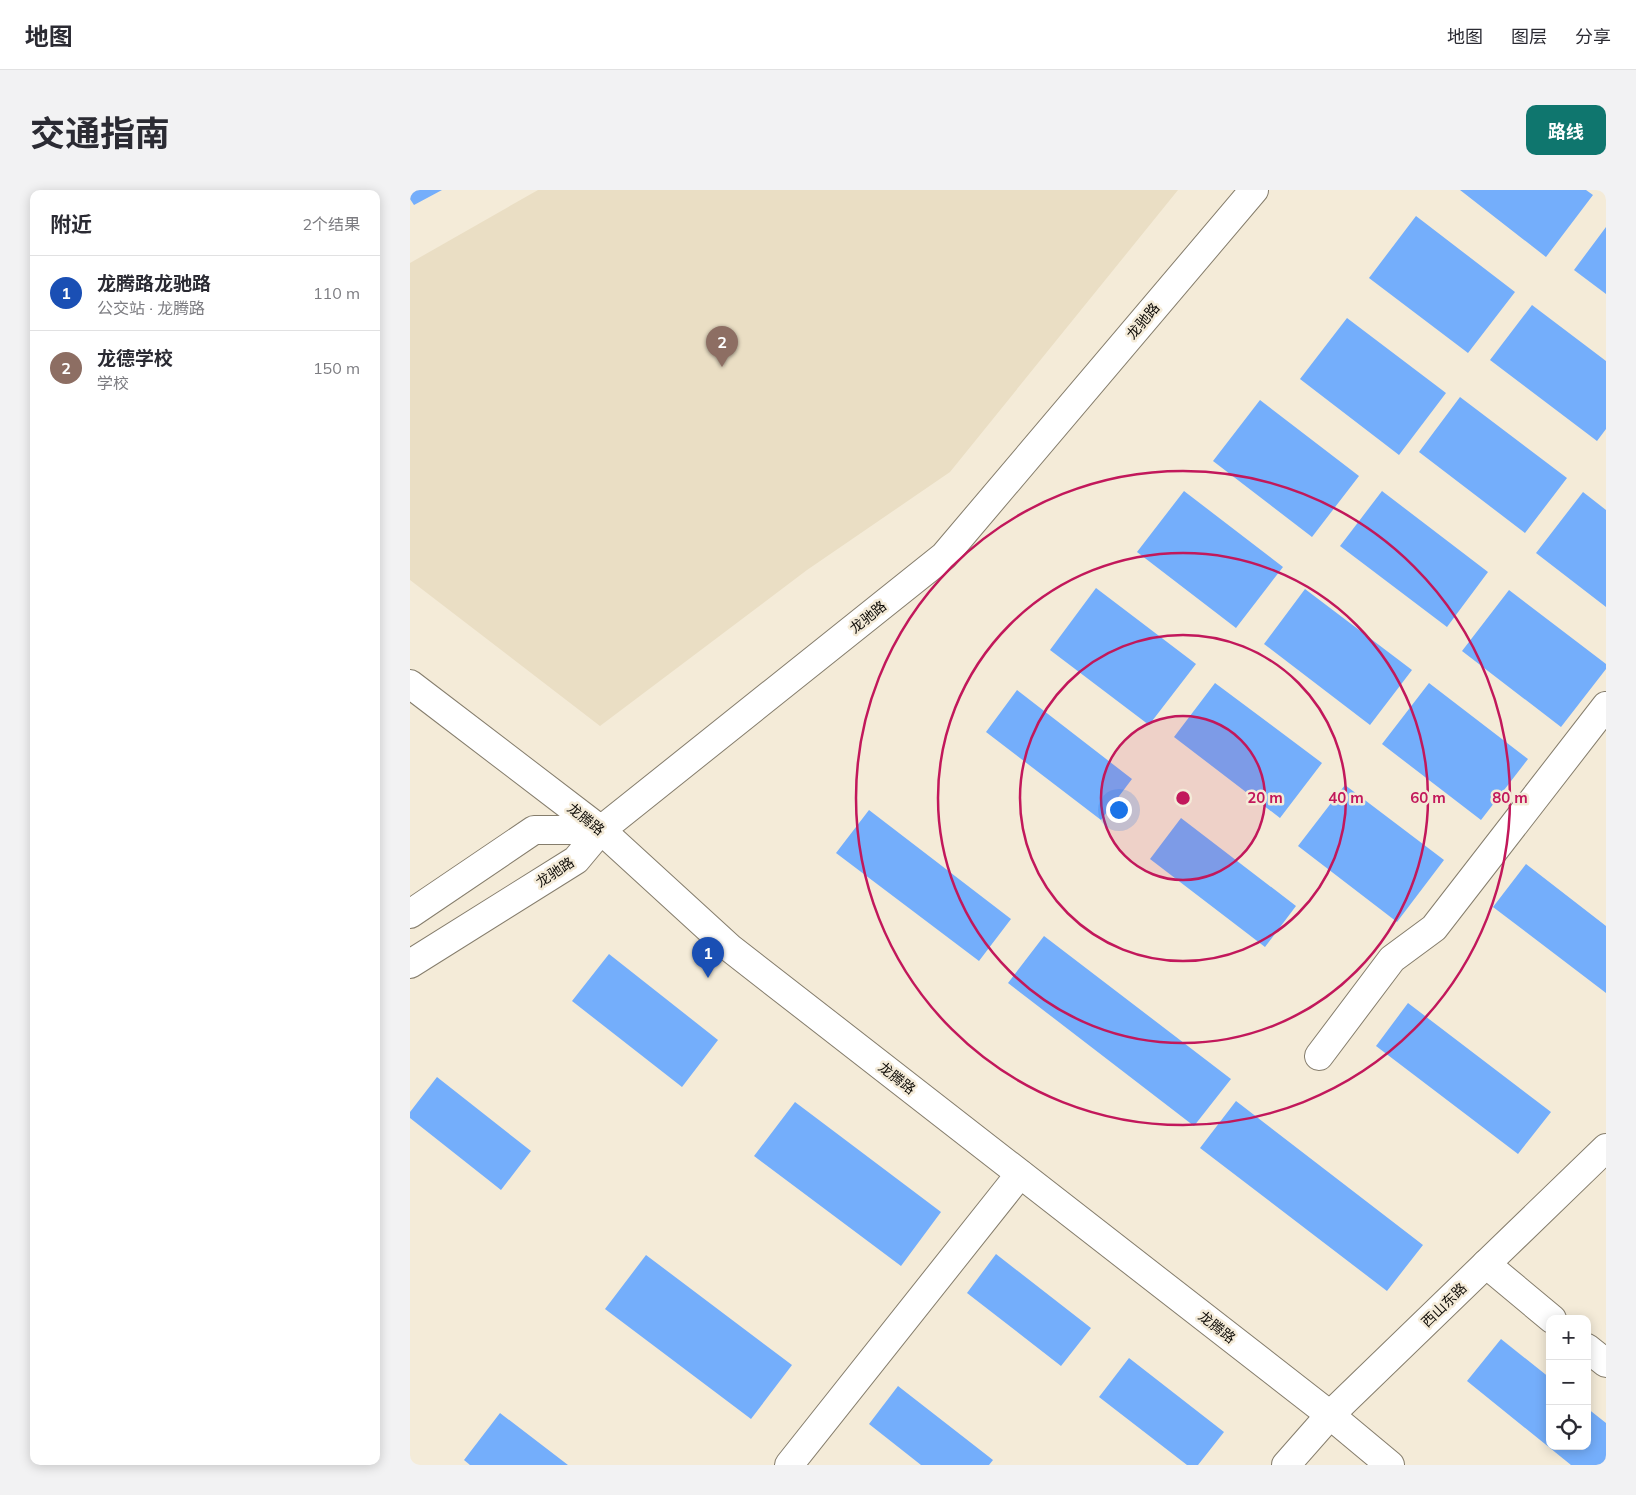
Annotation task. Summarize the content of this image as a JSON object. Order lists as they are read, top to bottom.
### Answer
{
  "streets": {
    "street": ["龙驰路", "龙腾路", "西山东路"]
  },
  "crossings": [
    ["龙驰路", "龙腾路"],
    ["龙腾路", "西山东路"]
  ],
  "page": {
    "header": "地图",
    "nav": ["地图", "图层", "分享"],
    "title": "交通指南",
    "buttons": "路线",
    "heading": ["附近", "2个结果"],
    "list": [
      {
        "mark": "1",
        "name": "龙腾路龙驰路",
        "note": "公交站 · 龙腾路",
        "value": "110 m"
      },
      {
        "mark": "2",
        "name": "龙德学校",
        "note": "学校",
        "value": "150 m"
      }
    ],
    "pins": ["2", "1"],
    "map_buttons": ["+", "−"]
  },
  "rings": [
    "20 m",
    "40 m",
    "60 m",
    "80 m"
  ]
}
